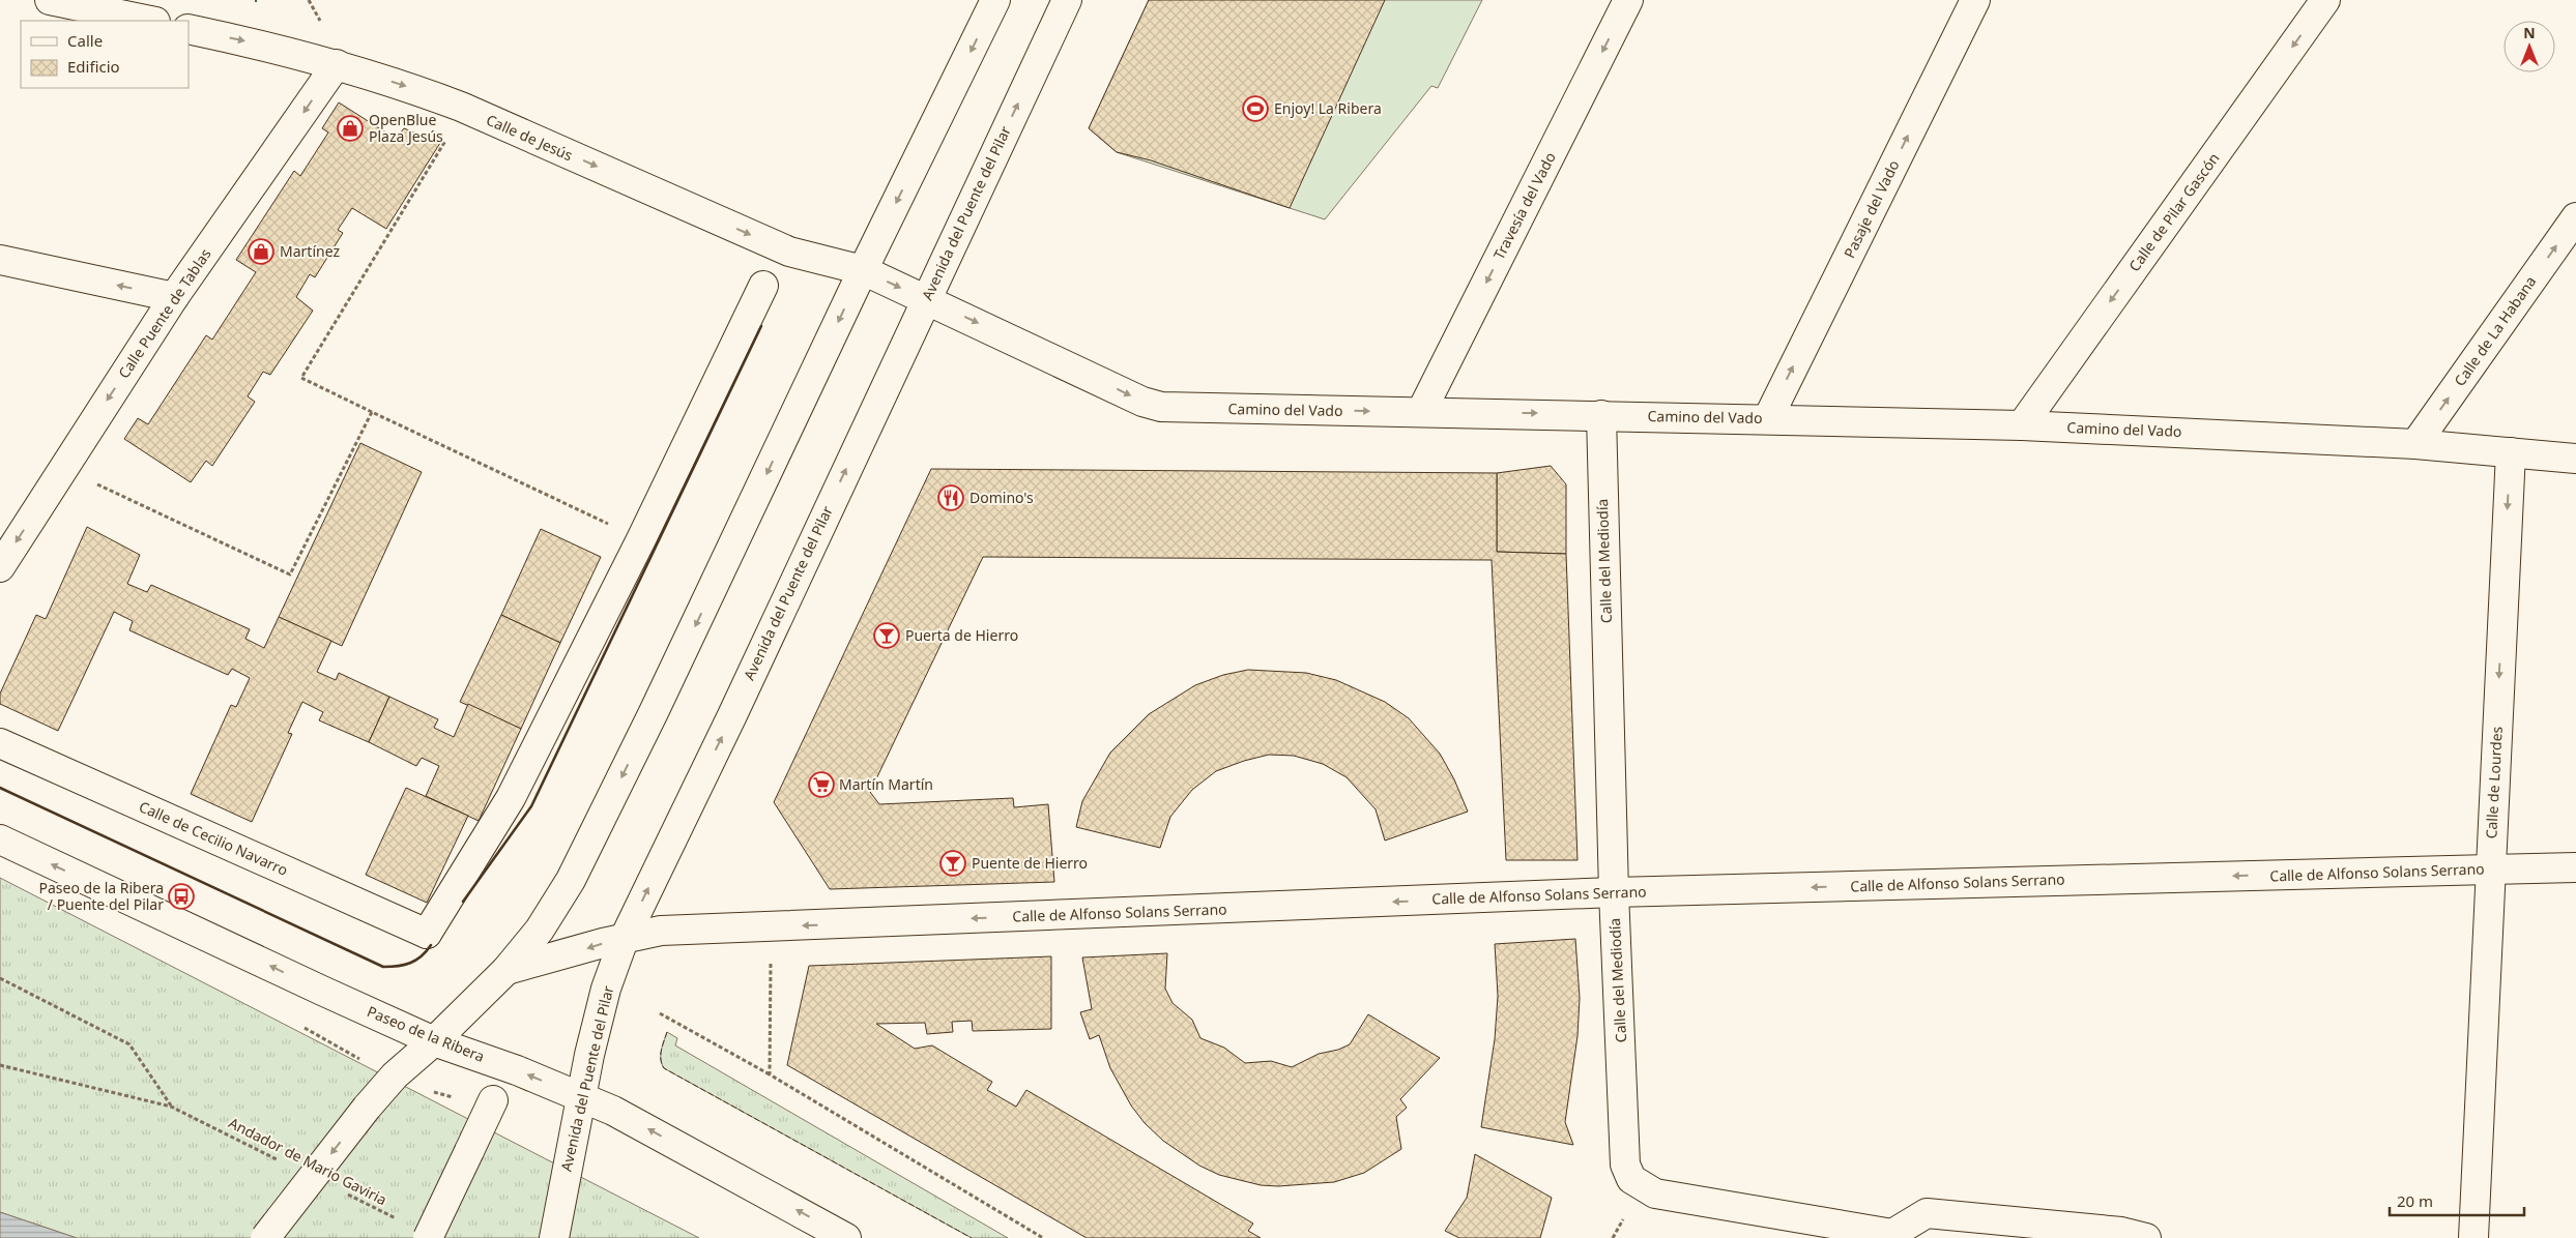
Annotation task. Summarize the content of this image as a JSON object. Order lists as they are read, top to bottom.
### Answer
{
  "streets": {
    "street": [
      "Calle de Jesús",
      "Travesía del Vado",
      "Pasaje del Vado",
      "Calle de Pilar Gascón",
      "Avenida del Puente del Pilar",
      "Calle Puente de Tablas",
      "Calle de La Habana",
      "Camino del Vado",
      "Calle del Mediodía",
      "Calle de Lourdes",
      "Calle de Cecilio Navarro",
      "Calle de Alfonso Solans Serrano",
      "Paseo de la Ribera"
    ],
    "path": ["Andador de Mario Gaviria"]
  },
  "crossings": [
    ["Calle de Jesús", "Calle Puente de Tablas"],
    ["Calle de Jesús", "Camino del Vado"],
    ["Travesía del Vado", "Camino del Vado"],
    ["Pasaje del Vado", "Camino del Vado"],
    ["Calle de Pilar Gascón", "Camino del Vado"],
    ["Avenida del Puente del Pilar", "Camino del Vado"],
    ["Avenida del Puente del Pilar", "Calle de Alfonso Solans Serrano"],
    ["Avenida del Puente del Pilar", "Paseo de la Ribera"],
    ["Calle de La Habana", "Camino del Vado"],
    ["Camino del Vado", "Calle del Mediodía"],
    ["Camino del Vado", "Calle de Lourdes"],
    ["Calle del Mediodía", "Calle de Alfonso Solans Serrano"],
    ["Calle de Lourdes", "Calle de Alfonso Solans Serrano"]
  ],
  "one_way": [
    "Calle de Jesús",
    "Travesía del Vado",
    "Pasaje del Vado",
    "Calle de Pilar Gascón",
    "Calle Puente de Tablas",
    "Calle de La Habana",
    "Camino del Vado",
    "Calle de Lourdes",
    "Calle de Alfonso Solans Serrano",
    "Paseo de la Ribera"
  ],
  "places": {
    "sports": ["Enjoy! La Ribera"],
    "shop": ["OpenBlue Plaza Jesús", "Martínez"],
    "restaurant": ["Domino's"],
    "bar": ["Puerta de Hierro", "Puente de Hierro"],
    "supermarket": ["Martín Martín"],
    "bus stop": ["Paseo de la Ribera / Puente del Pilar"]
  },
  "legend": ["Calle", "Edificio"],
  "scale_bar": "20 m",
  "north": "top"
}
